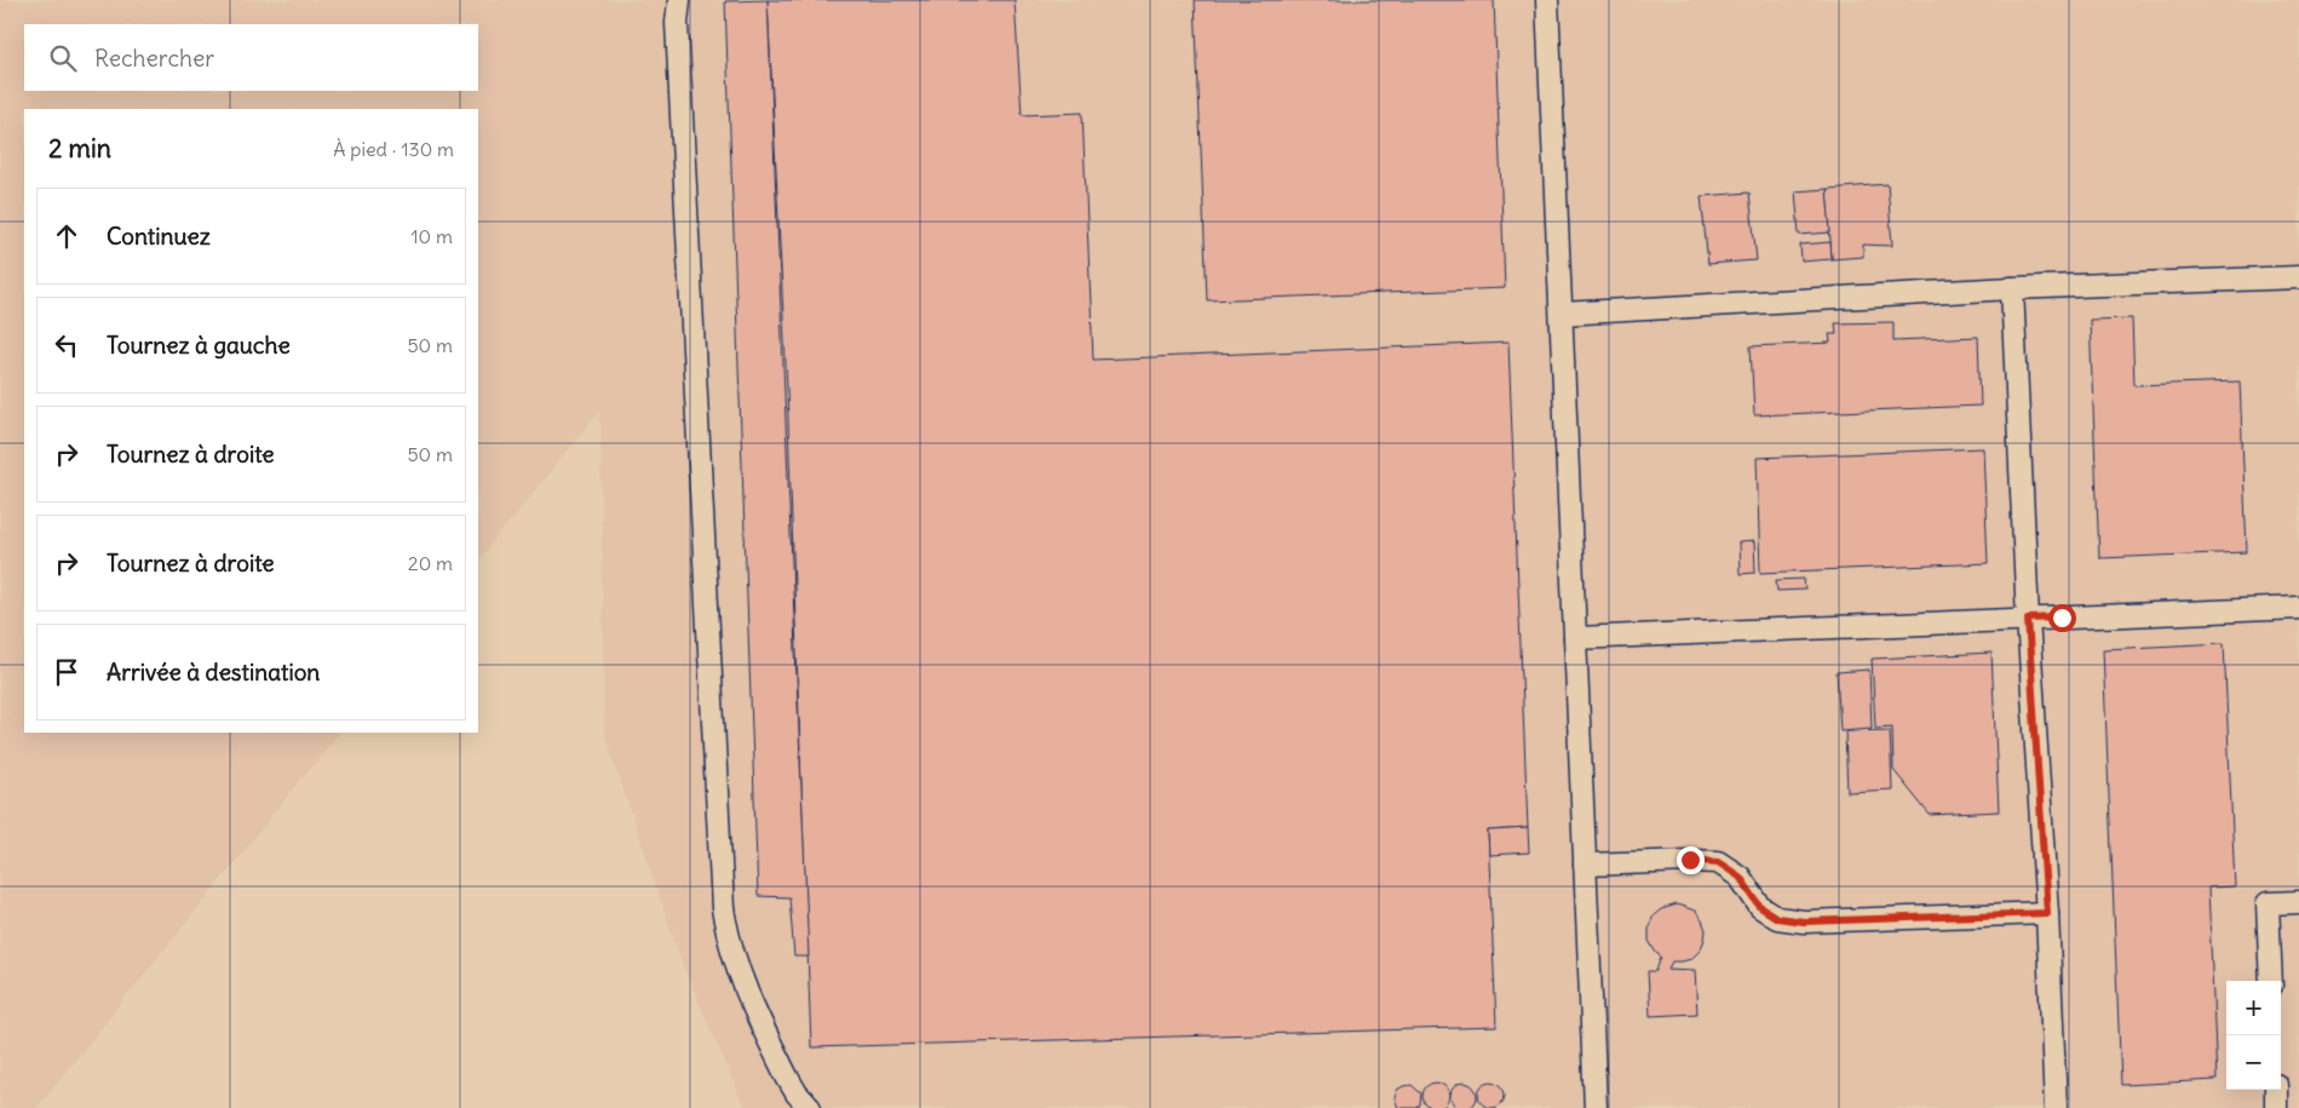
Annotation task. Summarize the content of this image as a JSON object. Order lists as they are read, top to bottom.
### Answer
{
  "page": {
    "search": "Rechercher",
    "heading": ["2 min", "À pied · 130 m"],
    "list": [
      ["Continuez", "10 m"],
      ["Tournez à gauche", "50 m"],
      ["Tournez à droite", "50 m"],
      ["Tournez à droite", "20 m"],
      "Arrivée à destination"
    ],
    "map_buttons": ["+", "−"]
  }
}
